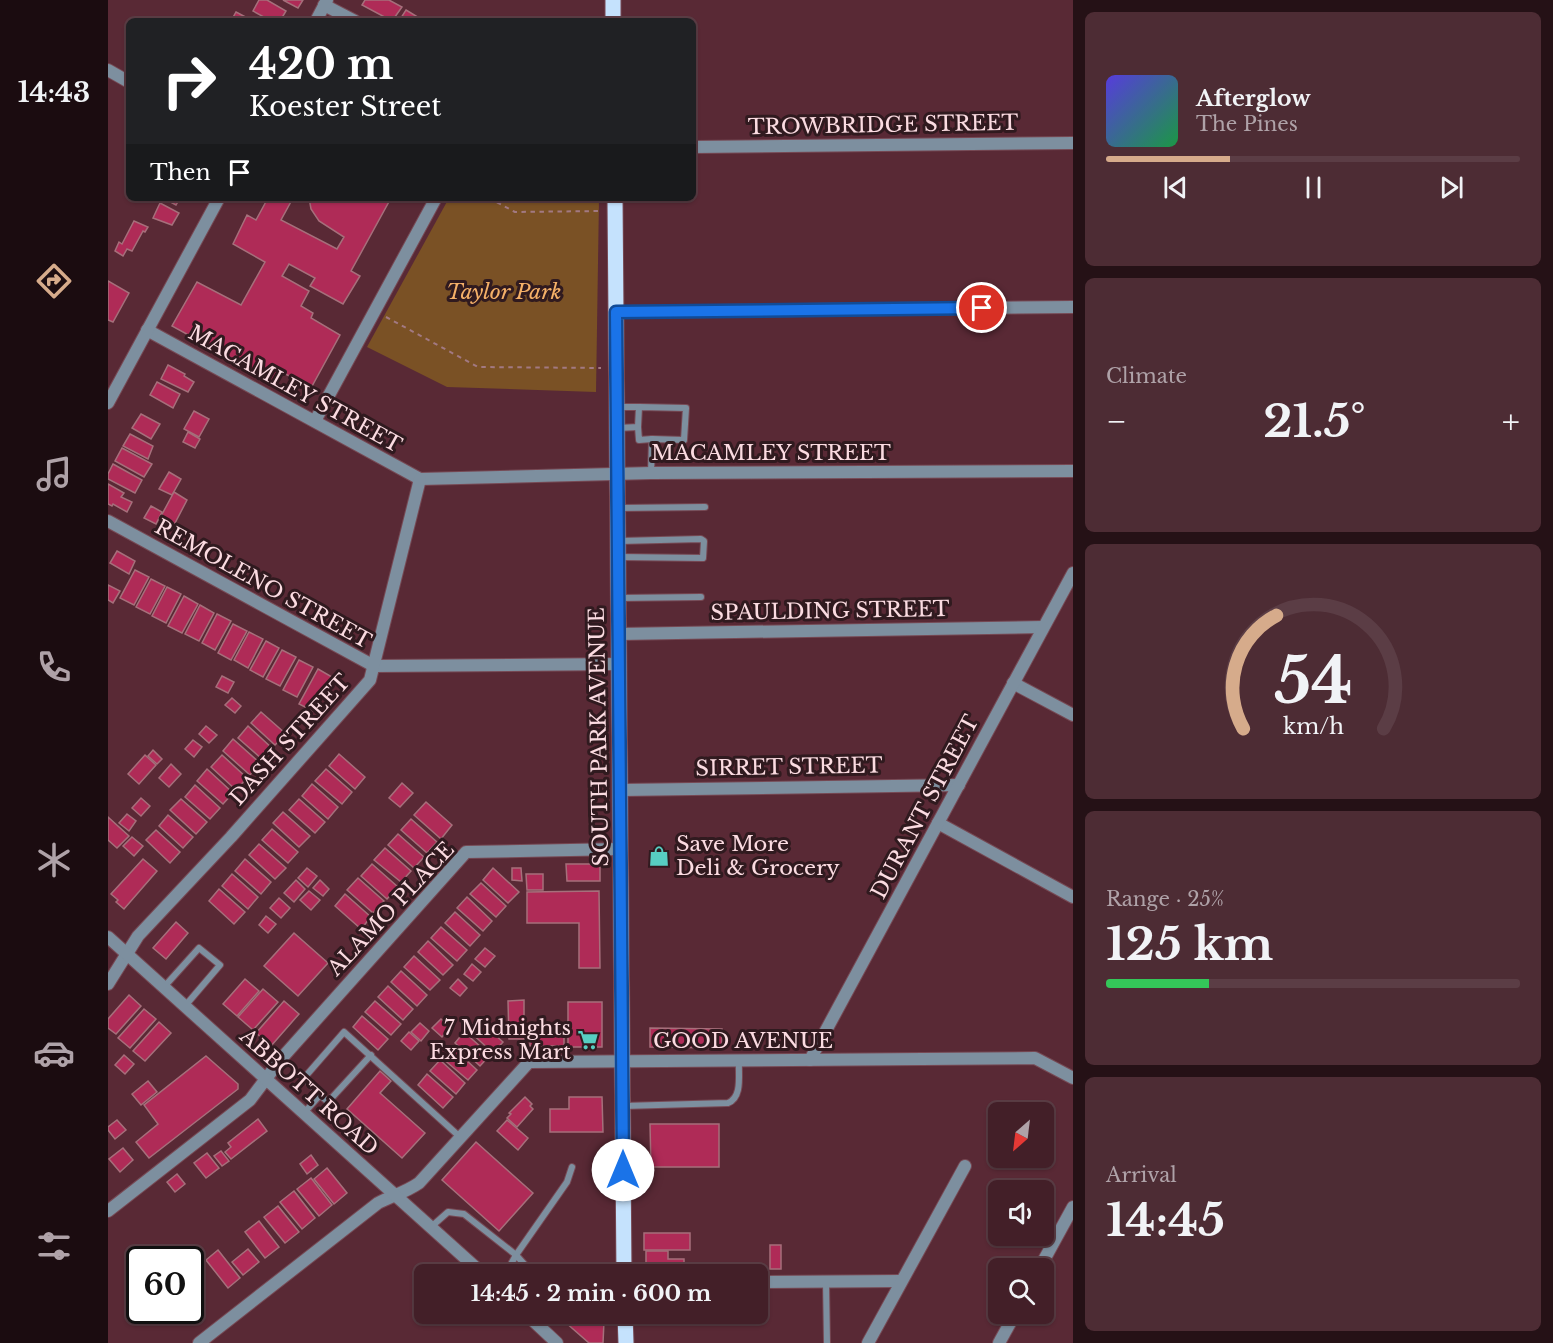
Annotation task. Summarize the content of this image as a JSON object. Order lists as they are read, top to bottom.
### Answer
{
  "streets": {
    "main road": ["SOUTH PARK AVENUE"],
    "street": [
      "TROWBRIDGE STREET",
      "MACAMLEY STREET",
      "REMOLENO STREET",
      "SPAULDING STREET",
      "DASH STREET",
      "SIRRET STREET",
      "DURANT STREET",
      "ALAMO PLACE",
      "GOOD AVENUE",
      "ABBOTT ROAD"
    ]
  },
  "crossings": [
    ["MACAMLEY STREET", "SOUTH PARK AVENUE"],
    ["MACAMLEY STREET", "DASH STREET"],
    ["REMOLENO STREET", "SOUTH PARK AVENUE"],
    ["REMOLENO STREET", "DASH STREET"],
    ["SPAULDING STREET", "SOUTH PARK AVENUE"],
    ["SPAULDING STREET", "DURANT STREET"],
    ["SOUTH PARK AVENUE", "SIRRET STREET"],
    ["SOUTH PARK AVENUE", "ALAMO PLACE"],
    ["SOUTH PARK AVENUE", "GOOD AVENUE"],
    ["DASH STREET", "ABBOTT ROAD"],
    ["SIRRET STREET", "DURANT STREET"],
    ["DURANT STREET", "GOOD AVENUE"],
    ["ALAMO PLACE", "ABBOTT ROAD"],
    ["GOOD AVENUE", "ABBOTT ROAD"]
  ],
  "parks": ["Taylor Park"],
  "places": {
    "shop": ["Save More Deli & Grocery"],
    "supermarket": ["7 Midnights Express Mart"]
  },
  "north": "bottom left",
  "page": {
    "tabs": "14:43",
    "turn": ["420 m", "Koester Street"],
    "song": ["Afterglow", "The Pines"],
    "then": "Then",
    "tile": [
      "Climate",
      ["Range · 25%", "125 km"],
      ["Arrival", "14:45"]
    ],
    "heat": ["−", "21.5°", "+"],
    "limit": "60",
    "trip": "14:45 · 2 min · 600 m",
    "gauge": ["54", "km/h"]
  }
}
